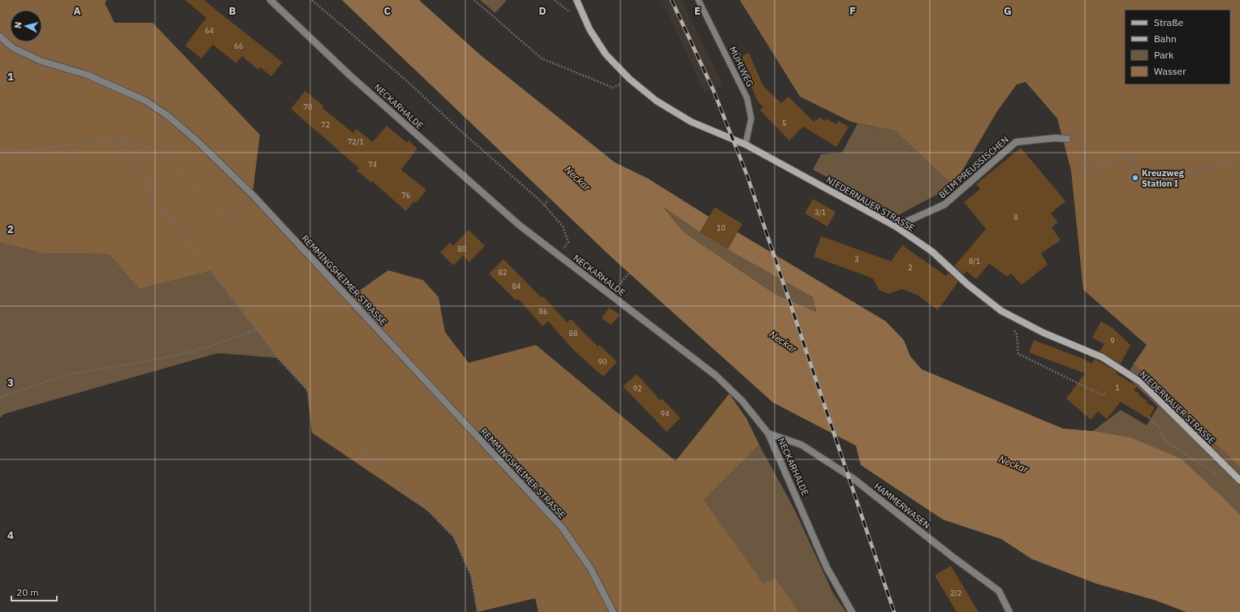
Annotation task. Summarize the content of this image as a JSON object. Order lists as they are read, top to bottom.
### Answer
{
  "streets": {
    "main road": ["NIEDERNAUER STRASSE"],
    "street": [
      "NECKARHALDE",
      "BEIM PREUSSISCHEN",
      "REMMINGSHEIMER STRASSE",
      "HAMMERWASEN"
    ],
    "lane": ["MÜHLWEG"]
  },
  "crossings": [
    ["MÜHLWEG", "NIEDERNAUER STRASSE"],
    ["NECKARHALDE", "HAMMERWASEN"],
    ["BEIM PREUSSISCHEN", "NIEDERNAUER STRASSE"]
  ],
  "water": ["Neckar"],
  "places": ["Kreuzweg Station I"],
  "house_numbers": [
    "64",
    "66",
    "70",
    "5",
    "72",
    "72/1",
    "74",
    "76",
    "3/1",
    "8",
    "10",
    "80",
    "3",
    "8/1",
    "2",
    "82",
    "84",
    "86",
    "88",
    "9",
    "90",
    "1",
    "92",
    "94",
    "2/2"
  ],
  "legend": [
    "Straße",
    "Bahn",
    "Park",
    "Wasser"
  ],
  "scale_bar": "20 m",
  "north": "left",
  "grid": {
    "columns": [
      "A",
      "B",
      "C",
      "D",
      "E",
      "F",
      "G"
    ],
    "rows": [
      "1",
      "2",
      "3",
      "4"
    ]
  }
}
